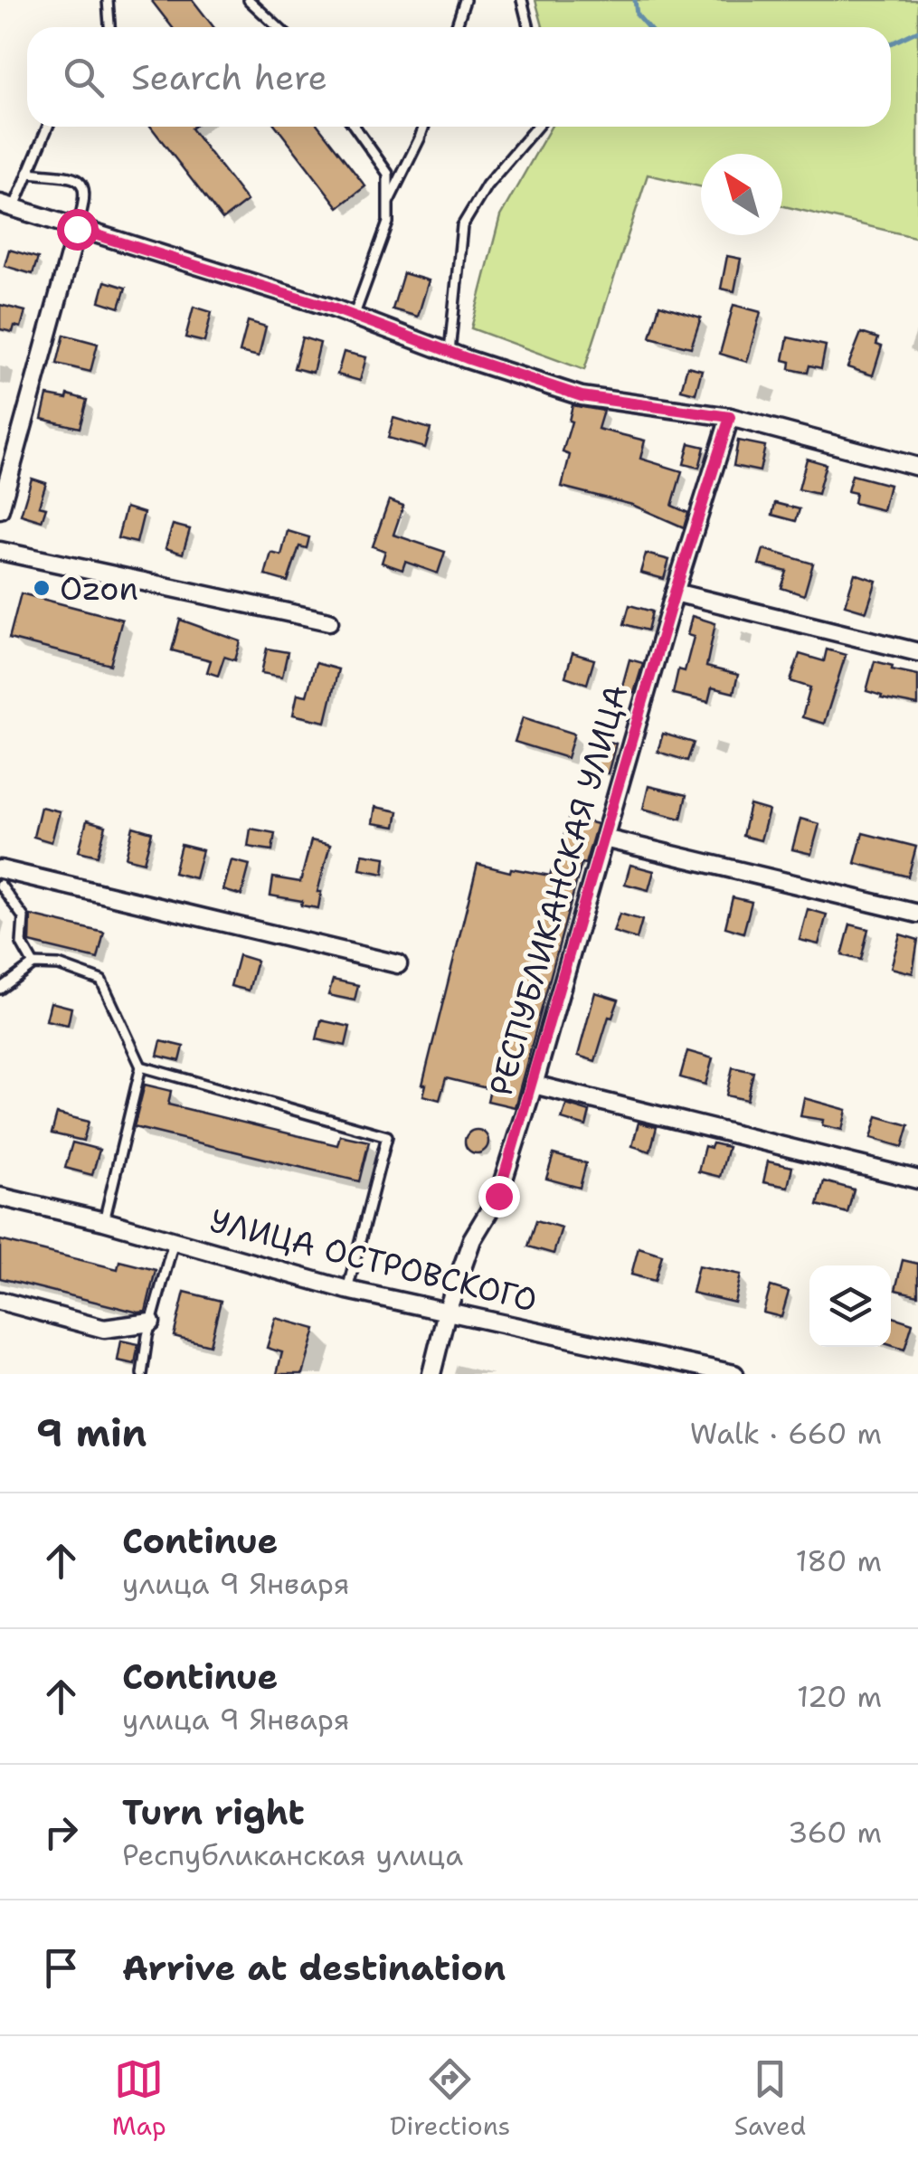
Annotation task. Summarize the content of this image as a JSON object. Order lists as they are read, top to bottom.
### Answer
{
  "streets": {
    "street": ["РЕСПУБЛИКАНСКАЯ УЛИЦА", "УЛИЦА ОСТРОВСКОГО"]
  },
  "crossings": [
    ["РЕСПУБЛИКАНСКАЯ УЛИЦА", "УЛИЦА ОСТРОВСКОГО"]
  ],
  "places": ["Ozon"],
  "north": "top left",
  "page": {
    "search": "Search here",
    "heading": ["9 min", "Walk · 660 m"],
    "list": [
      ["Continue", "улица 9 Января", "180 m"],
      ["Continue", "улица 9 Января", "120 m"],
      ["Turn right", "Республиканская улица", "360 m"],
      "Arrive at destination"
    ],
    "nav": ["Map", "Directions", "Saved"]
  }
}
